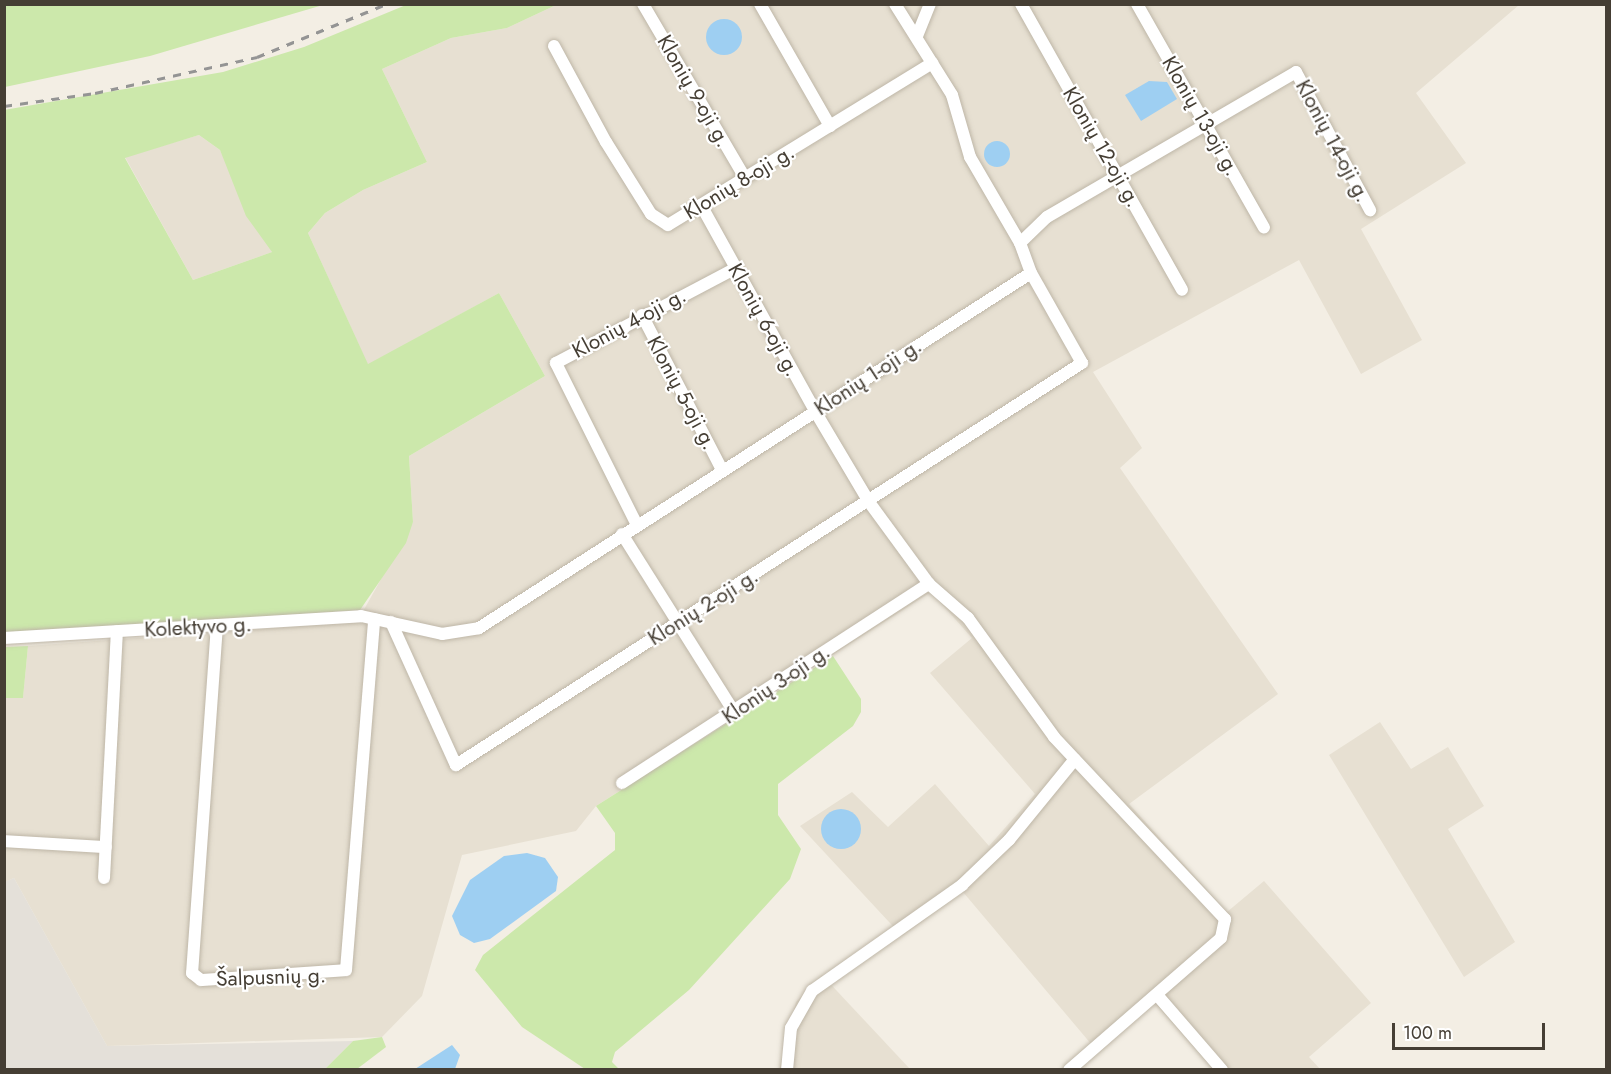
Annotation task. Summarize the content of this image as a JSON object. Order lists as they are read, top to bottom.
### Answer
{
  "streets": {
    "street": [
      "Klonių 9-oji g.",
      "Klonių 13-oji g.",
      "Klonių 14-oji g.",
      "Klonių 12-oji g.",
      "Klonių 8-oji g.",
      "Klonių 6-oji g.",
      "Klonių 4-oji g.",
      "Klonių 1-oji g.",
      "Klonių 5-oji g.",
      "Klonių 2-oji g.",
      "Kolektyvo g.",
      "Klonių 3-oji g.",
      "Šalpusnių g."
    ]
  },
  "crossings": [
    ["Klonių 9-oji g.", "Klonių 8-oji g."],
    ["Klonių 13-oji g.", "Klonių 14-oji g."],
    ["Klonių 8-oji g.", "Klonių 6-oji g."],
    ["Klonių 6-oji g.", "Klonių 4-oji g."],
    ["Klonių 6-oji g.", "Klonių 1-oji g."],
    ["Klonių 6-oji g.", "Klonių 2-oji g."],
    ["Klonių 6-oji g.", "Klonių 3-oji g."],
    ["Klonių 4-oji g.", "Klonių 1-oji g."],
    ["Klonių 4-oji g.", "Klonių 5-oji g."],
    ["Klonių 1-oji g.", "Klonių 5-oji g."],
    ["Klonių 1-oji g.", "Klonių 2-oji g."],
    ["Klonių 1-oji g.", "Kolektyvo g."],
    ["Klonių 2-oji g.", "Kolektyvo g."],
    ["Kolektyvo g.", "Šalpusnių g."]
  ],
  "scale_bar": "100 m"
}
